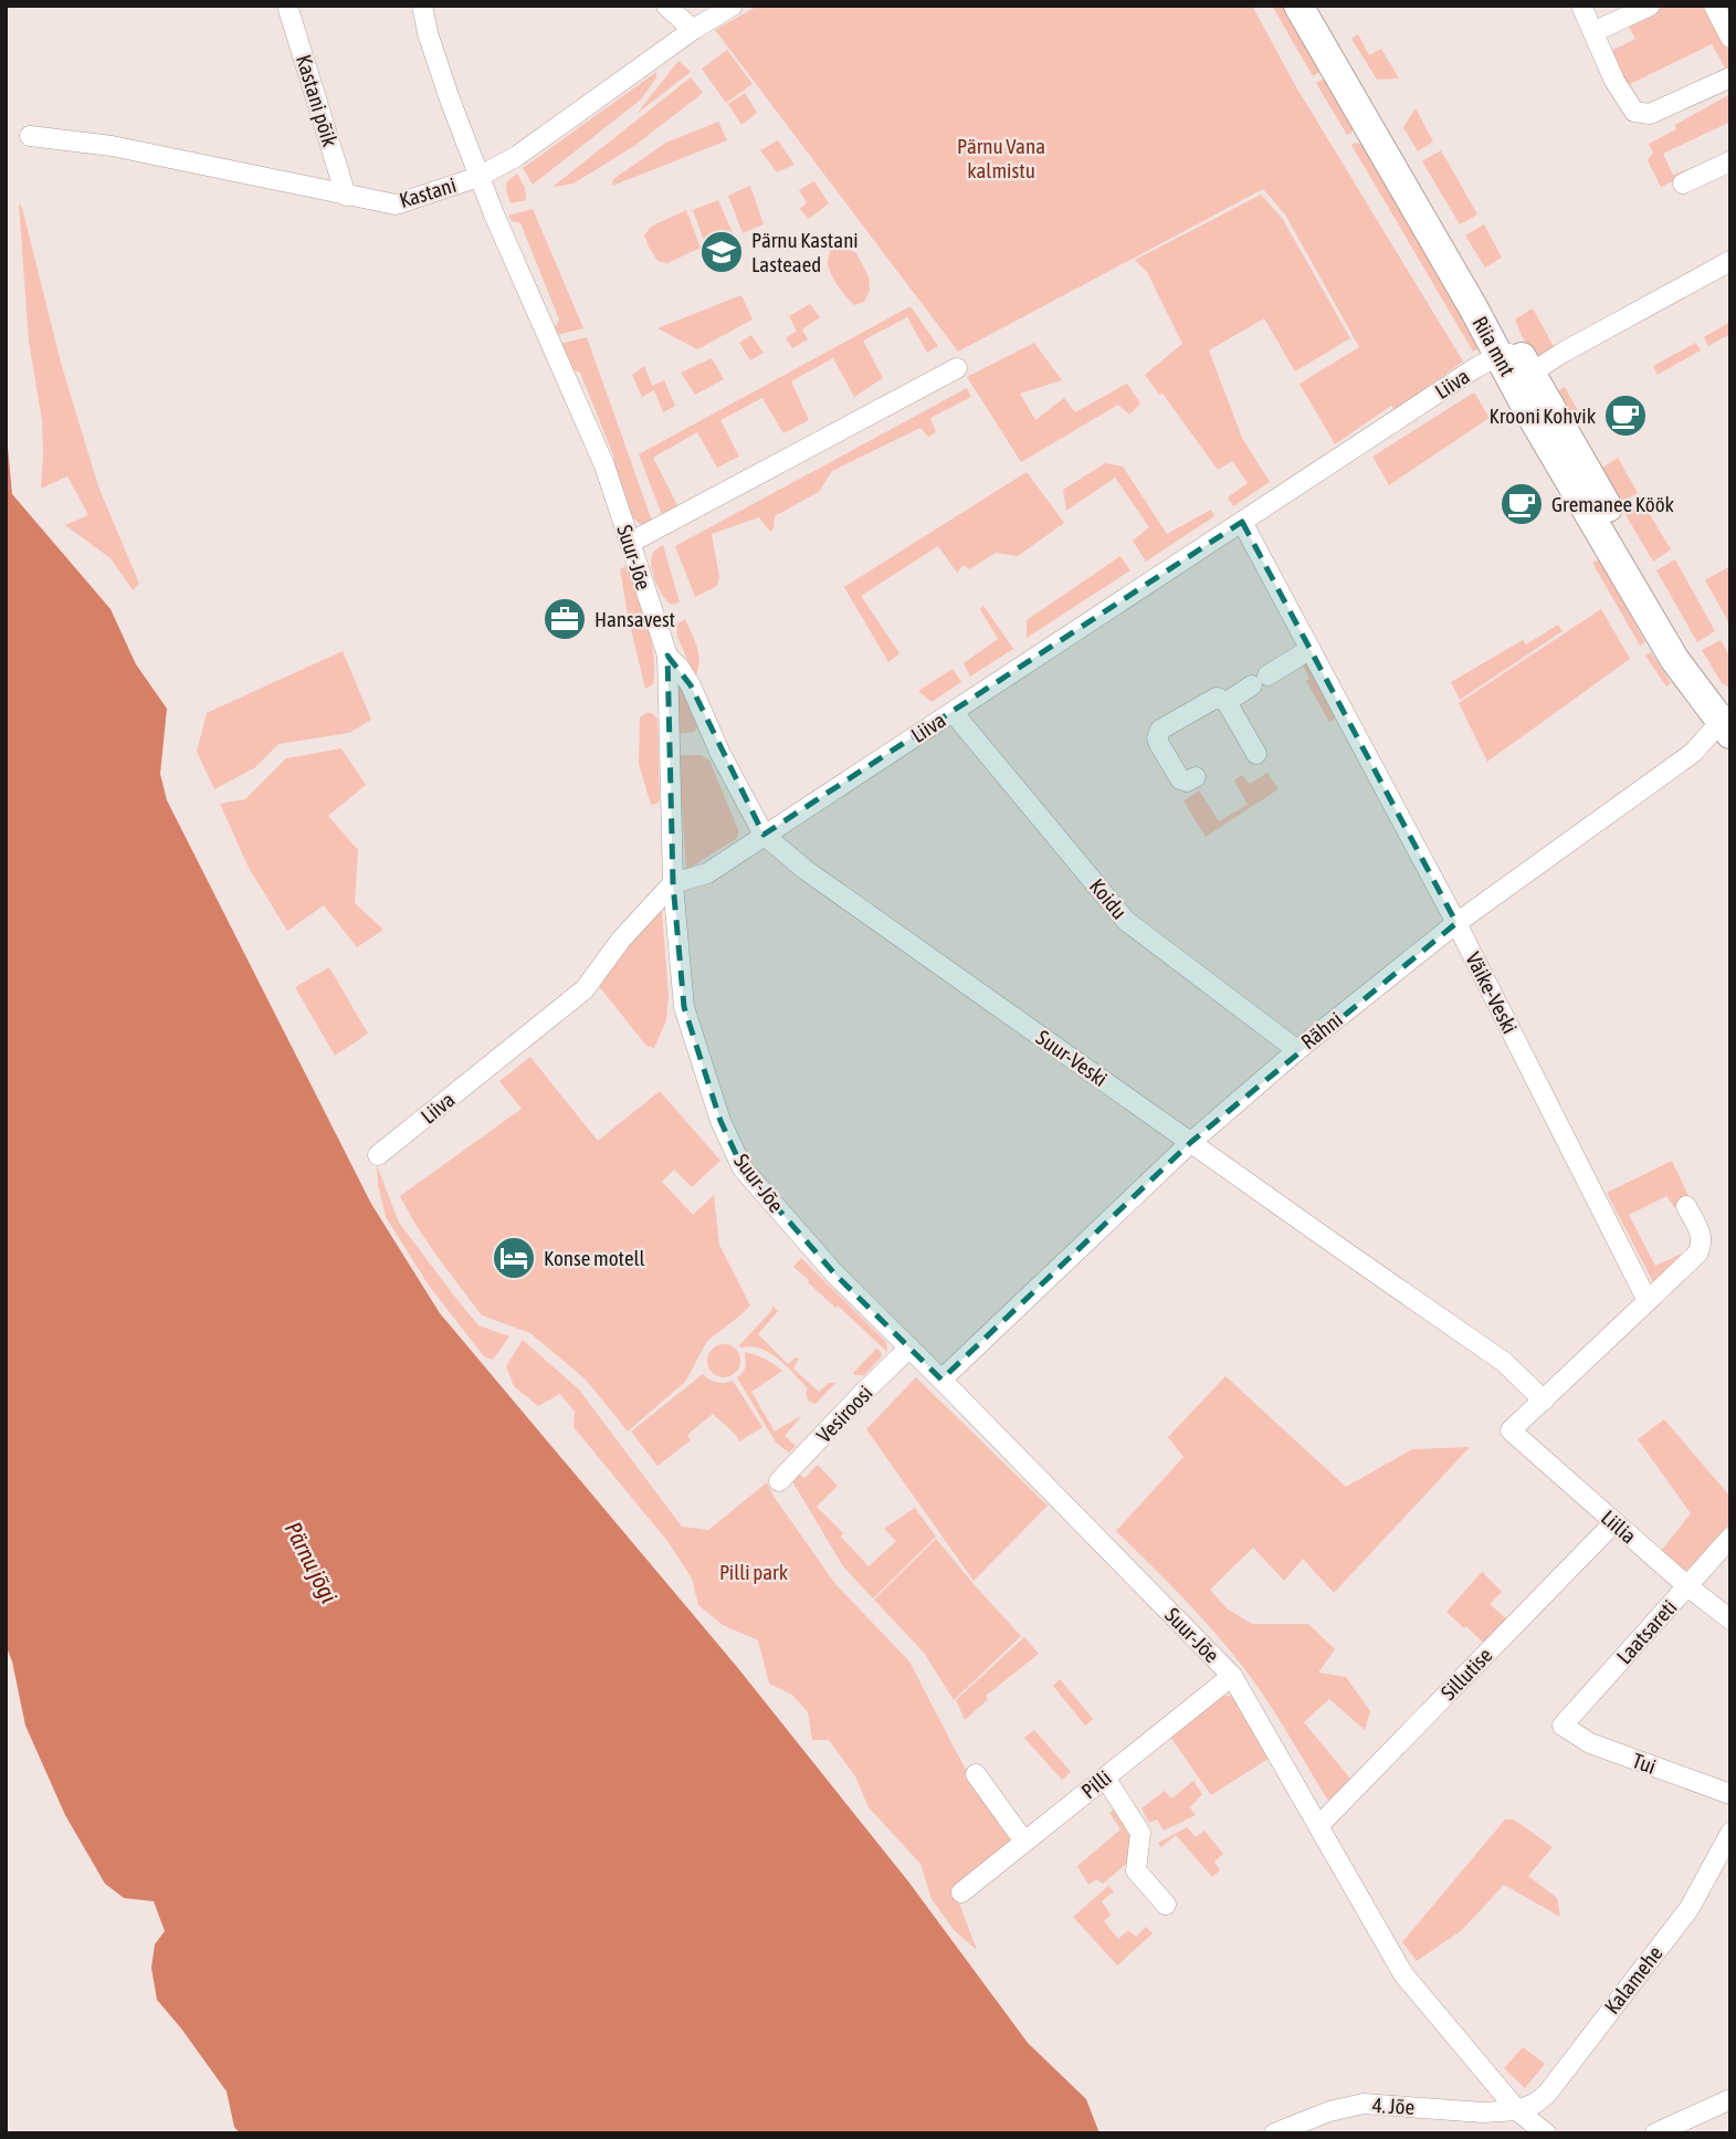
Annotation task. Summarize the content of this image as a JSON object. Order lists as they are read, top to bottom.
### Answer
{
  "streets": {
    "main road": ["Riia mnt"],
    "street": [
      "Kastani põik",
      "Kastani",
      "Liiva",
      "Suur-Jõe",
      "Koidu",
      "Väike-Veski",
      "Rähni",
      "Suur-Veski",
      "Vesiroosi",
      "Liilia",
      "Laatsareti",
      "Sillutise",
      "Tui",
      "Pilli",
      "Kalamehe",
      "4. Jõe"
    ]
  },
  "crossings": [
    ["Kastani põik", "Kastani"],
    ["Kastani", "Suur-Jõe"],
    ["Riia mnt", "Liiva"],
    ["Riia mnt", "Rähni"],
    ["Liiva", "Suur-Jõe"],
    ["Liiva", "Koidu"],
    ["Liiva", "Väike-Veski"],
    ["Liiva", "Suur-Veski"],
    ["Suur-Jõe", "Rähni"],
    ["Suur-Jõe", "Suur-Veski"],
    ["Suur-Jõe", "Vesiroosi"],
    ["Suur-Jõe", "Sillutise"],
    ["Suur-Jõe", "Pilli"],
    ["Suur-Jõe", "Kalamehe"],
    ["Suur-Jõe", "4. Jõe"],
    ["Koidu", "Rähni"],
    ["Väike-Veski", "Rähni"],
    ["Rähni", "Suur-Veski"],
    ["Suur-Veski", "Liilia"],
    ["Liilia", "Laatsareti"],
    ["Liilia", "Sillutise"],
    ["Laatsareti", "Tui"],
    ["Kalamehe", "4. Jõe"]
  ],
  "water": ["Pärnu jõgi"],
  "parks": ["Pärnu Vana kalmistu", "Pilli park"],
  "places": {
    "school or university": ["Pärnu Kastani Lasteaed"],
    "cafe": ["Krooni Kohvik", "Gremanee Köök"],
    "office": ["Hansavest"],
    "hotel": ["Konse motell"]
  }
}
